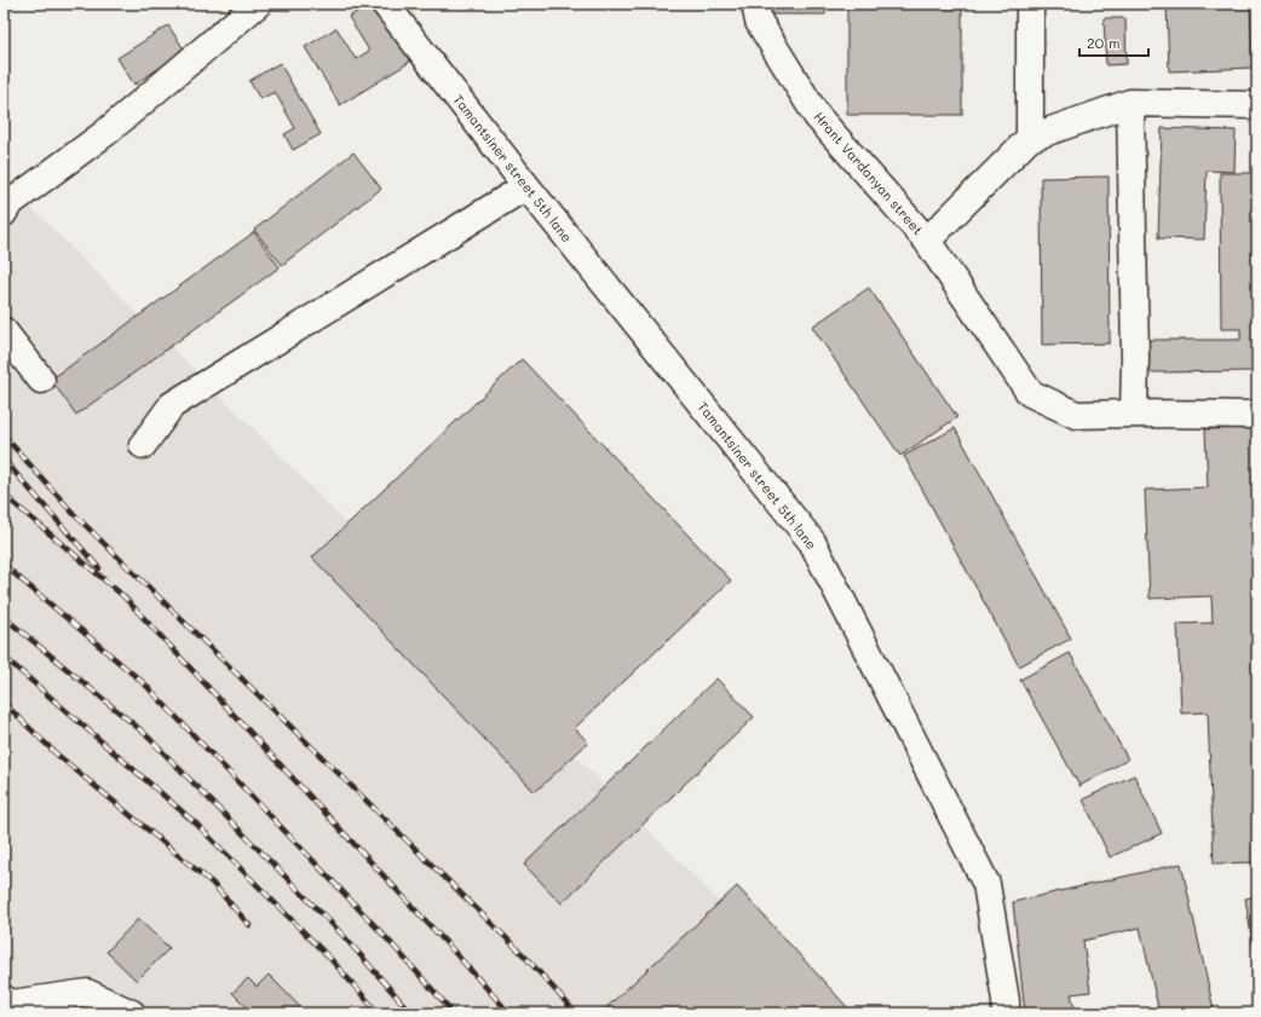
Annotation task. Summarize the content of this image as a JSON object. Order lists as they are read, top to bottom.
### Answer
{
  "streets": {
    "lane": ["Tamantsiner street 5th lane", "Hrant Vardanyan street"]
  },
  "scale_bar": "20 m"
}
